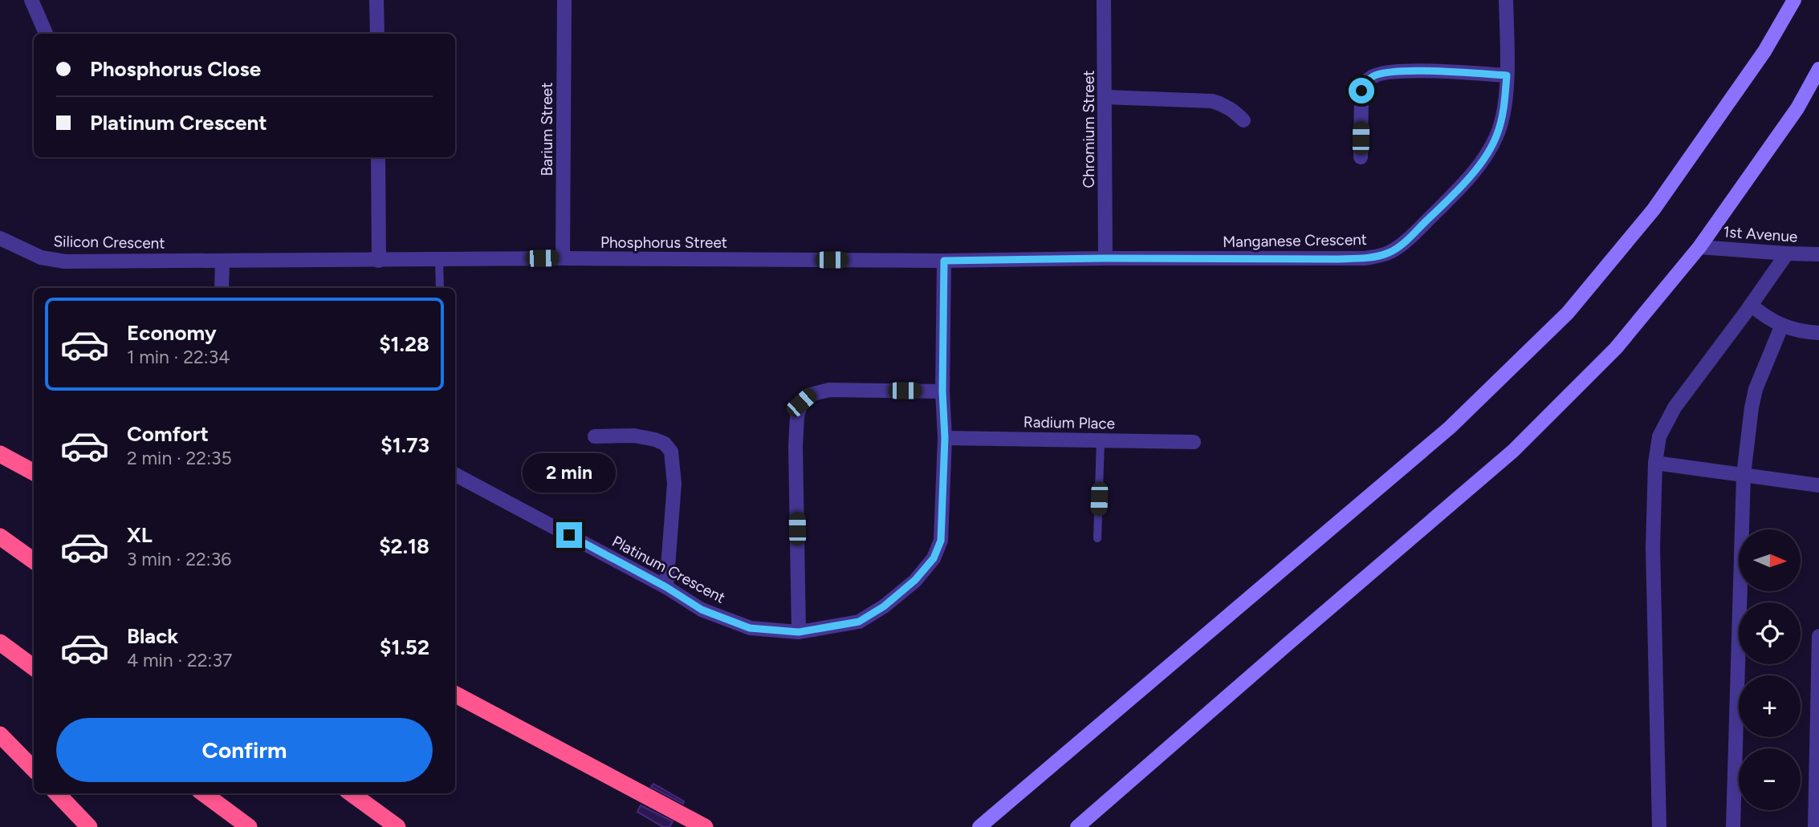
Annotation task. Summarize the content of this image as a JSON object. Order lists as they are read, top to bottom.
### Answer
{
  "streets": {
    "street": [
      "Barium Street",
      "Chromium Street",
      "1st Avenue",
      "Manganese Crescent",
      "Silicon Crescent",
      "Phosphorus Street",
      "Radium Place",
      "Platinum Crescent"
    ]
  },
  "crossings": [
    ["Barium Street", "Phosphorus Street"],
    ["Chromium Street", "Manganese Crescent"],
    ["Chromium Street", "Phosphorus Street"],
    ["Manganese Crescent", "Phosphorus Street"],
    ["Silicon Crescent", "Phosphorus Street"],
    ["Phosphorus Street", "Platinum Crescent"],
    ["Radium Place", "Platinum Crescent"]
  ],
  "north": "right",
  "page": {
    "banner": ["Phosphorus Close", "Platinum Crescent"],
    "list": [
      {
        "name": "Economy",
        "note": "1 min · 22:34",
        "value": "$1.28"
      },
      {
        "name": "Comfort",
        "note": "2 min · 22:35",
        "value": "$1.73"
      },
      {
        "name": "XL",
        "note": "3 min · 22:36",
        "value": "$2.18"
      },
      {
        "name": "Black",
        "note": "4 min · 22:37",
        "value": "$1.52"
      }
    ],
    "bubble": "2 min",
    "map_buttons": ["+", "−"],
    "buttons": "Confirm"
  }
}
